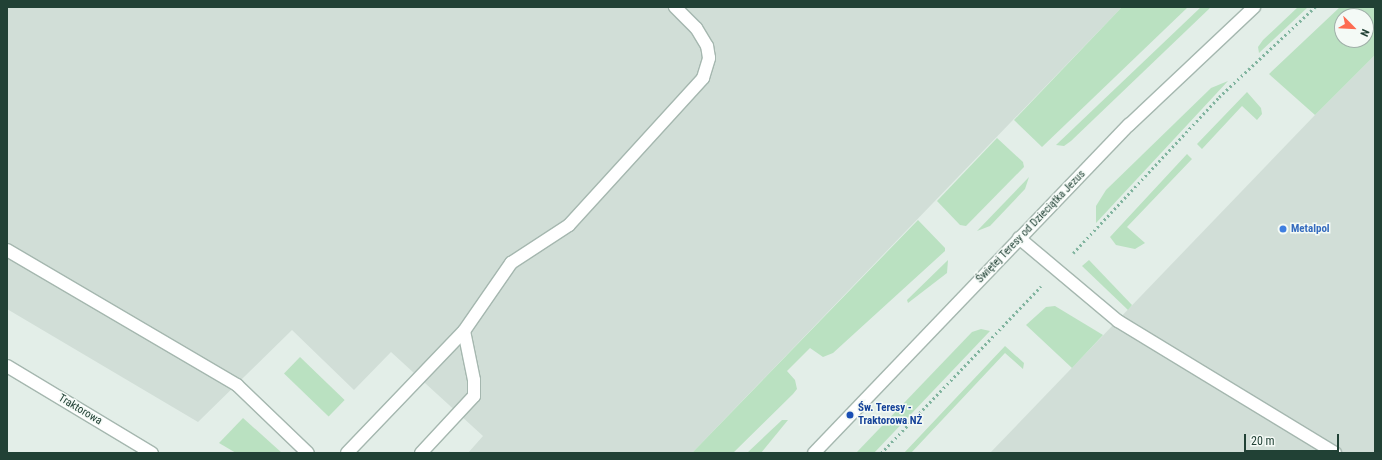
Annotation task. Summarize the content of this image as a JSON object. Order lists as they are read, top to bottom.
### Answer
{
  "streets": {
    "street": ["Świętej Teresy od Dzieciątka Jezus", "Traktorowa"]
  },
  "places": ["Metalpol", "Św. Teresy - Traktorowa NŻ"],
  "scale_bar": "20 m",
  "north": "bottom right"
}
